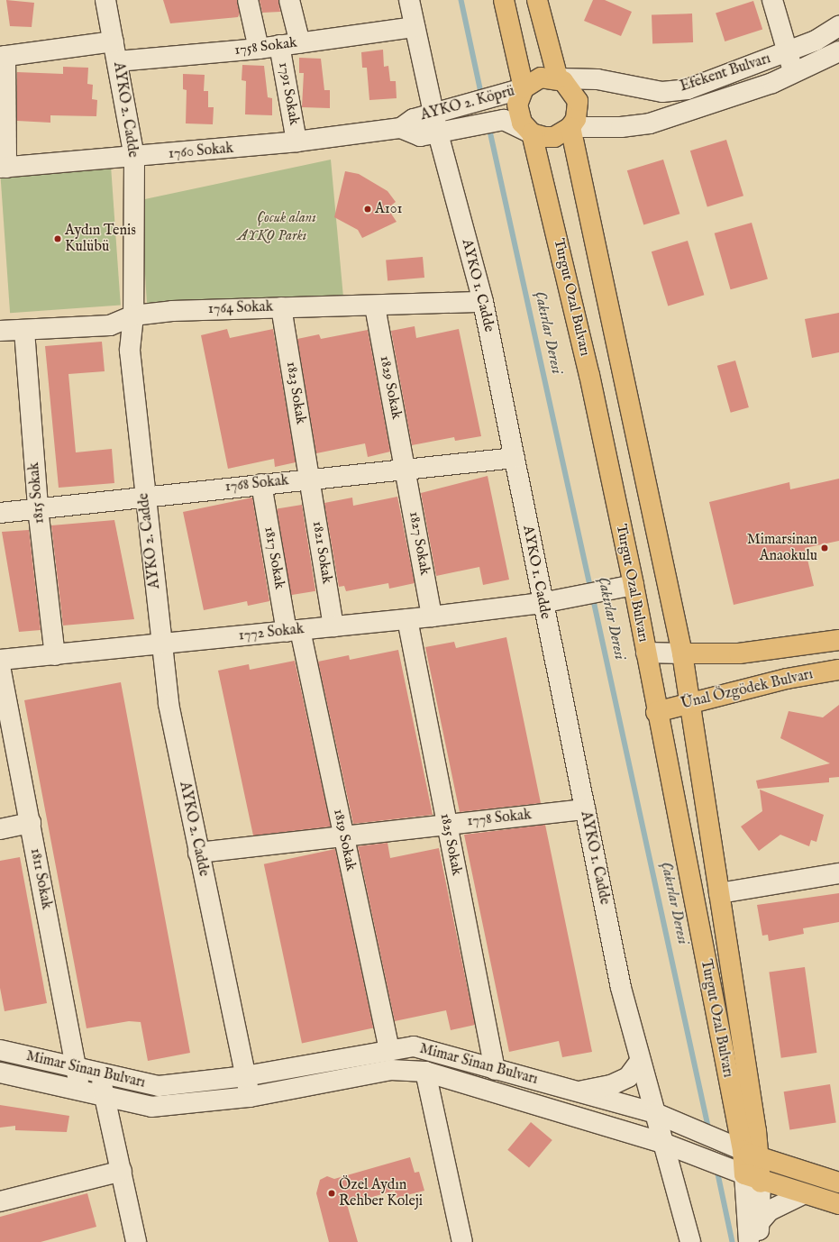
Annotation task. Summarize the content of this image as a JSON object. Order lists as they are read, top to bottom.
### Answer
{
  "streets": {
    "main road": [
      "Efekent Bulvarı",
      "Turgut Ozal Bulvarı",
      "Ünal Özgödek Bulvarı",
      "Mimar Sinan Bulvarı"
    ],
    "street": [
      "1758 Sokak",
      "1791 Sokak",
      "AYKO 2. Köprü",
      "AYKO 2. Cadde",
      "1760 Sokak",
      "AYKO 1. Cadde",
      "1764 Sokak",
      "1829 Sokak",
      "1823 Sokak",
      "1768 Sokak",
      "1815 Sokak",
      "1827 Sokak",
      "1821 Sokak",
      "1817 Sokak",
      "1772 Sokak",
      "1778 Sokak",
      "1819 Sokak",
      "1825 Sokak",
      "1811 Sokak"
    ]
  },
  "crossings": [
    ["1758 Sokak", "1791 Sokak"],
    ["1758 Sokak", "AYKO 2. Cadde"],
    ["1758 Sokak", "AYKO 1. Cadde"],
    ["Efekent Bulvarı", "AYKO 2. Köprü"],
    ["Efekent Bulvarı", "Turgut Ozal Bulvarı"],
    ["1791 Sokak", "1760 Sokak"],
    ["AYKO 2. Köprü", "1760 Sokak"],
    ["AYKO 2. Köprü", "AYKO 1. Cadde"],
    ["AYKO 2. Köprü", "Turgut Ozal Bulvarı"],
    ["AYKO 2. Cadde", "1760 Sokak"],
    ["AYKO 2. Cadde", "1764 Sokak"],
    ["AYKO 2. Cadde", "1768 Sokak"],
    ["AYKO 2. Cadde", "1772 Sokak"],
    ["AYKO 2. Cadde", "1778 Sokak"],
    ["AYKO 2. Cadde", "Mimar Sinan Bulvarı"],
    ["AYKO 1. Cadde", "1764 Sokak"],
    ["AYKO 1. Cadde", "1768 Sokak"],
    ["AYKO 1. Cadde", "1772 Sokak"],
    ["AYKO 1. Cadde", "1778 Sokak"],
    ["AYKO 1. Cadde", "Mimar Sinan Bulvarı"],
    ["Turgut Ozal Bulvarı", "1772 Sokak"],
    ["Turgut Ozal Bulvarı", "Ünal Özgödek Bulvarı"],
    ["Turgut Ozal Bulvarı", "Mimar Sinan Bulvarı"],
    ["1764 Sokak", "1829 Sokak"],
    ["1764 Sokak", "1823 Sokak"],
    ["1764 Sokak", "1815 Sokak"],
    ["1829 Sokak", "1768 Sokak"],
    ["1829 Sokak", "1827 Sokak"],
    ["1823 Sokak", "1768 Sokak"],
    ["1823 Sokak", "1821 Sokak"],
    ["1768 Sokak", "1815 Sokak"],
    ["1768 Sokak", "1827 Sokak"],
    ["1768 Sokak", "1821 Sokak"],
    ["1768 Sokak", "1817 Sokak"],
    ["1815 Sokak", "1772 Sokak"],
    ["1827 Sokak", "1772 Sokak"],
    ["1821 Sokak", "1772 Sokak"],
    ["1817 Sokak", "1772 Sokak"],
    ["1817 Sokak", "1819 Sokak"],
    ["1772 Sokak", "1819 Sokak"],
    ["1772 Sokak", "1825 Sokak"],
    ["1778 Sokak", "1819 Sokak"],
    ["1778 Sokak", "1825 Sokak"],
    ["1819 Sokak", "Mimar Sinan Bulvarı"],
    ["1825 Sokak", "Mimar Sinan Bulvarı"],
    ["1811 Sokak", "Mimar Sinan Bulvarı"]
  ],
  "water": ["Çakırlar Deresi"],
  "parks": ["Çocuk alanı", "AYKO Parkı"],
  "places": [
    "A101",
    "Aydın Tenis Kulübü",
    "Mimarsinan Anaokulu",
    "Özel Aydın Rehber Koleji"
  ]
}
